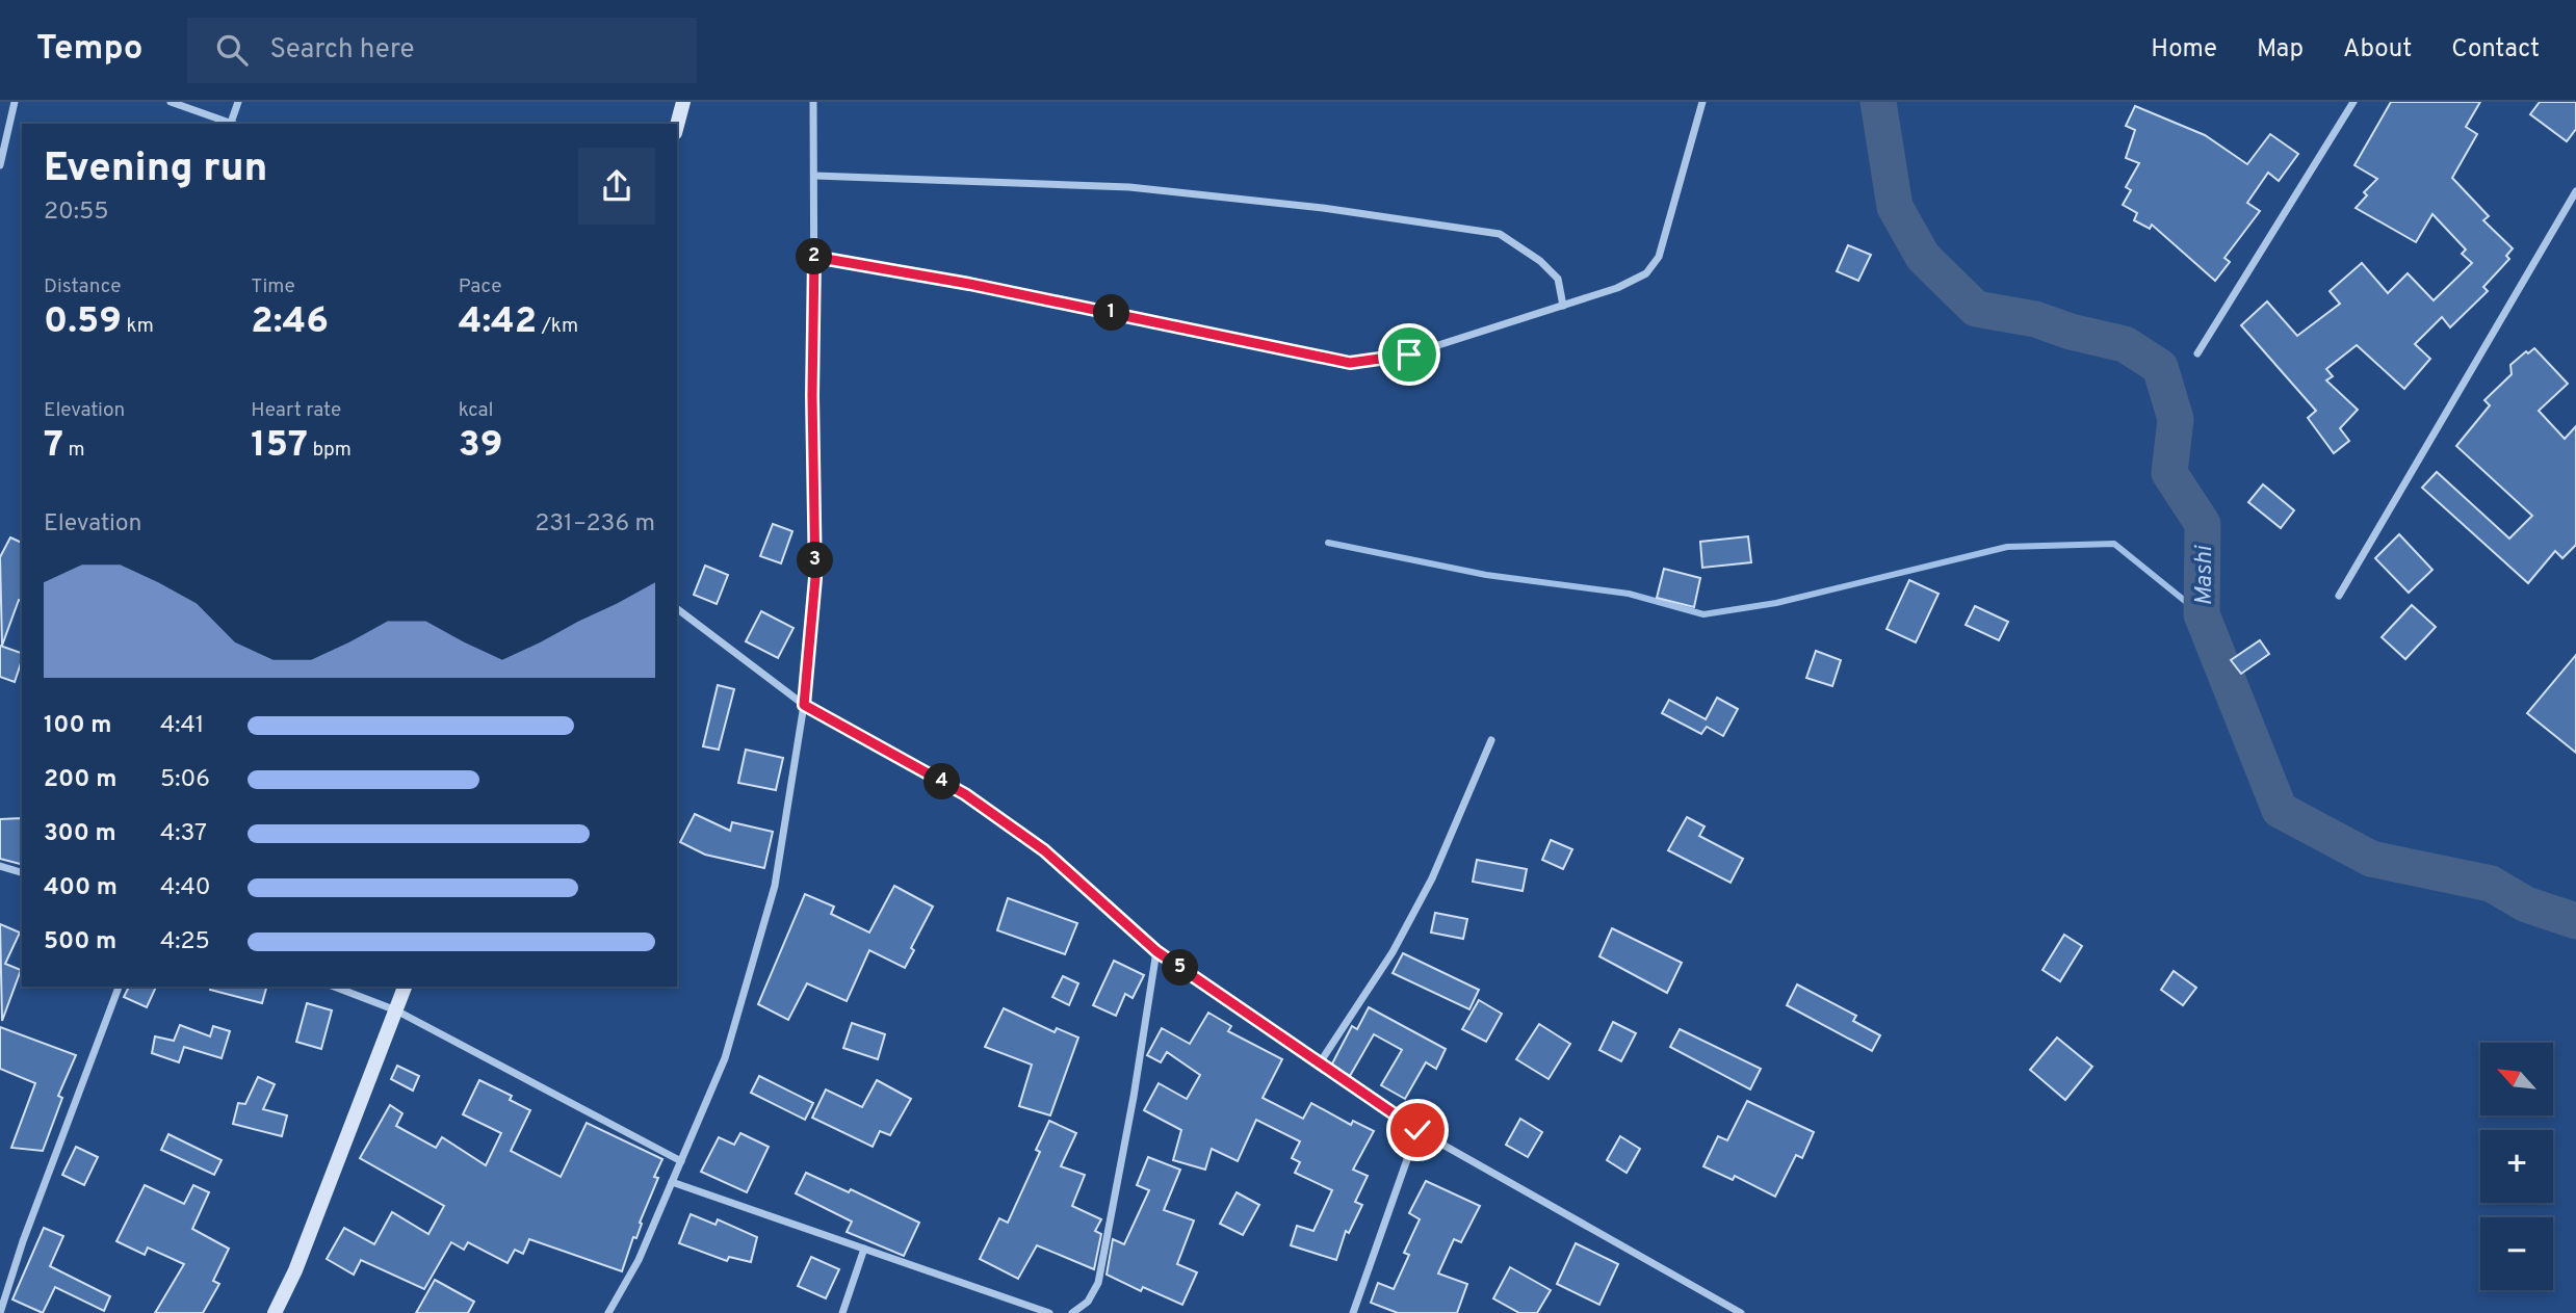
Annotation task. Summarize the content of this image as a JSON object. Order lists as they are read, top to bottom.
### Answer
{
  "water": ["Mashi"],
  "north": "top left",
  "page": {
    "header": "Tempo",
    "search": "Search here",
    "nav": [
      "Home",
      "Map",
      "About",
      "Contact"
    ],
    "heading": ["Evening run", "20:55"],
    "pins": [
      "2",
      "1",
      "3",
      "4",
      "5"
    ],
    "stats": [
      ["Distance", "0.59 km"],
      ["Time", "2:46"],
      ["Pace", "4:42 /km"],
      ["Elevation", "7 m"],
      ["Heart rate", "157 bpm"],
      ["kcal", "39"]
    ],
    "chart": ["Elevation", "231–236 m"],
    "list": [
      {
        "name": "100 m",
        "note": "4:41"
      },
      {
        "name": "200 m",
        "note": "5:06"
      },
      {
        "name": "300 m",
        "note": "4:37"
      },
      {
        "name": "400 m",
        "note": "4:40"
      },
      {
        "name": "500 m",
        "note": "4:25"
      }
    ],
    "map_buttons": ["+", "−"]
  }
}
